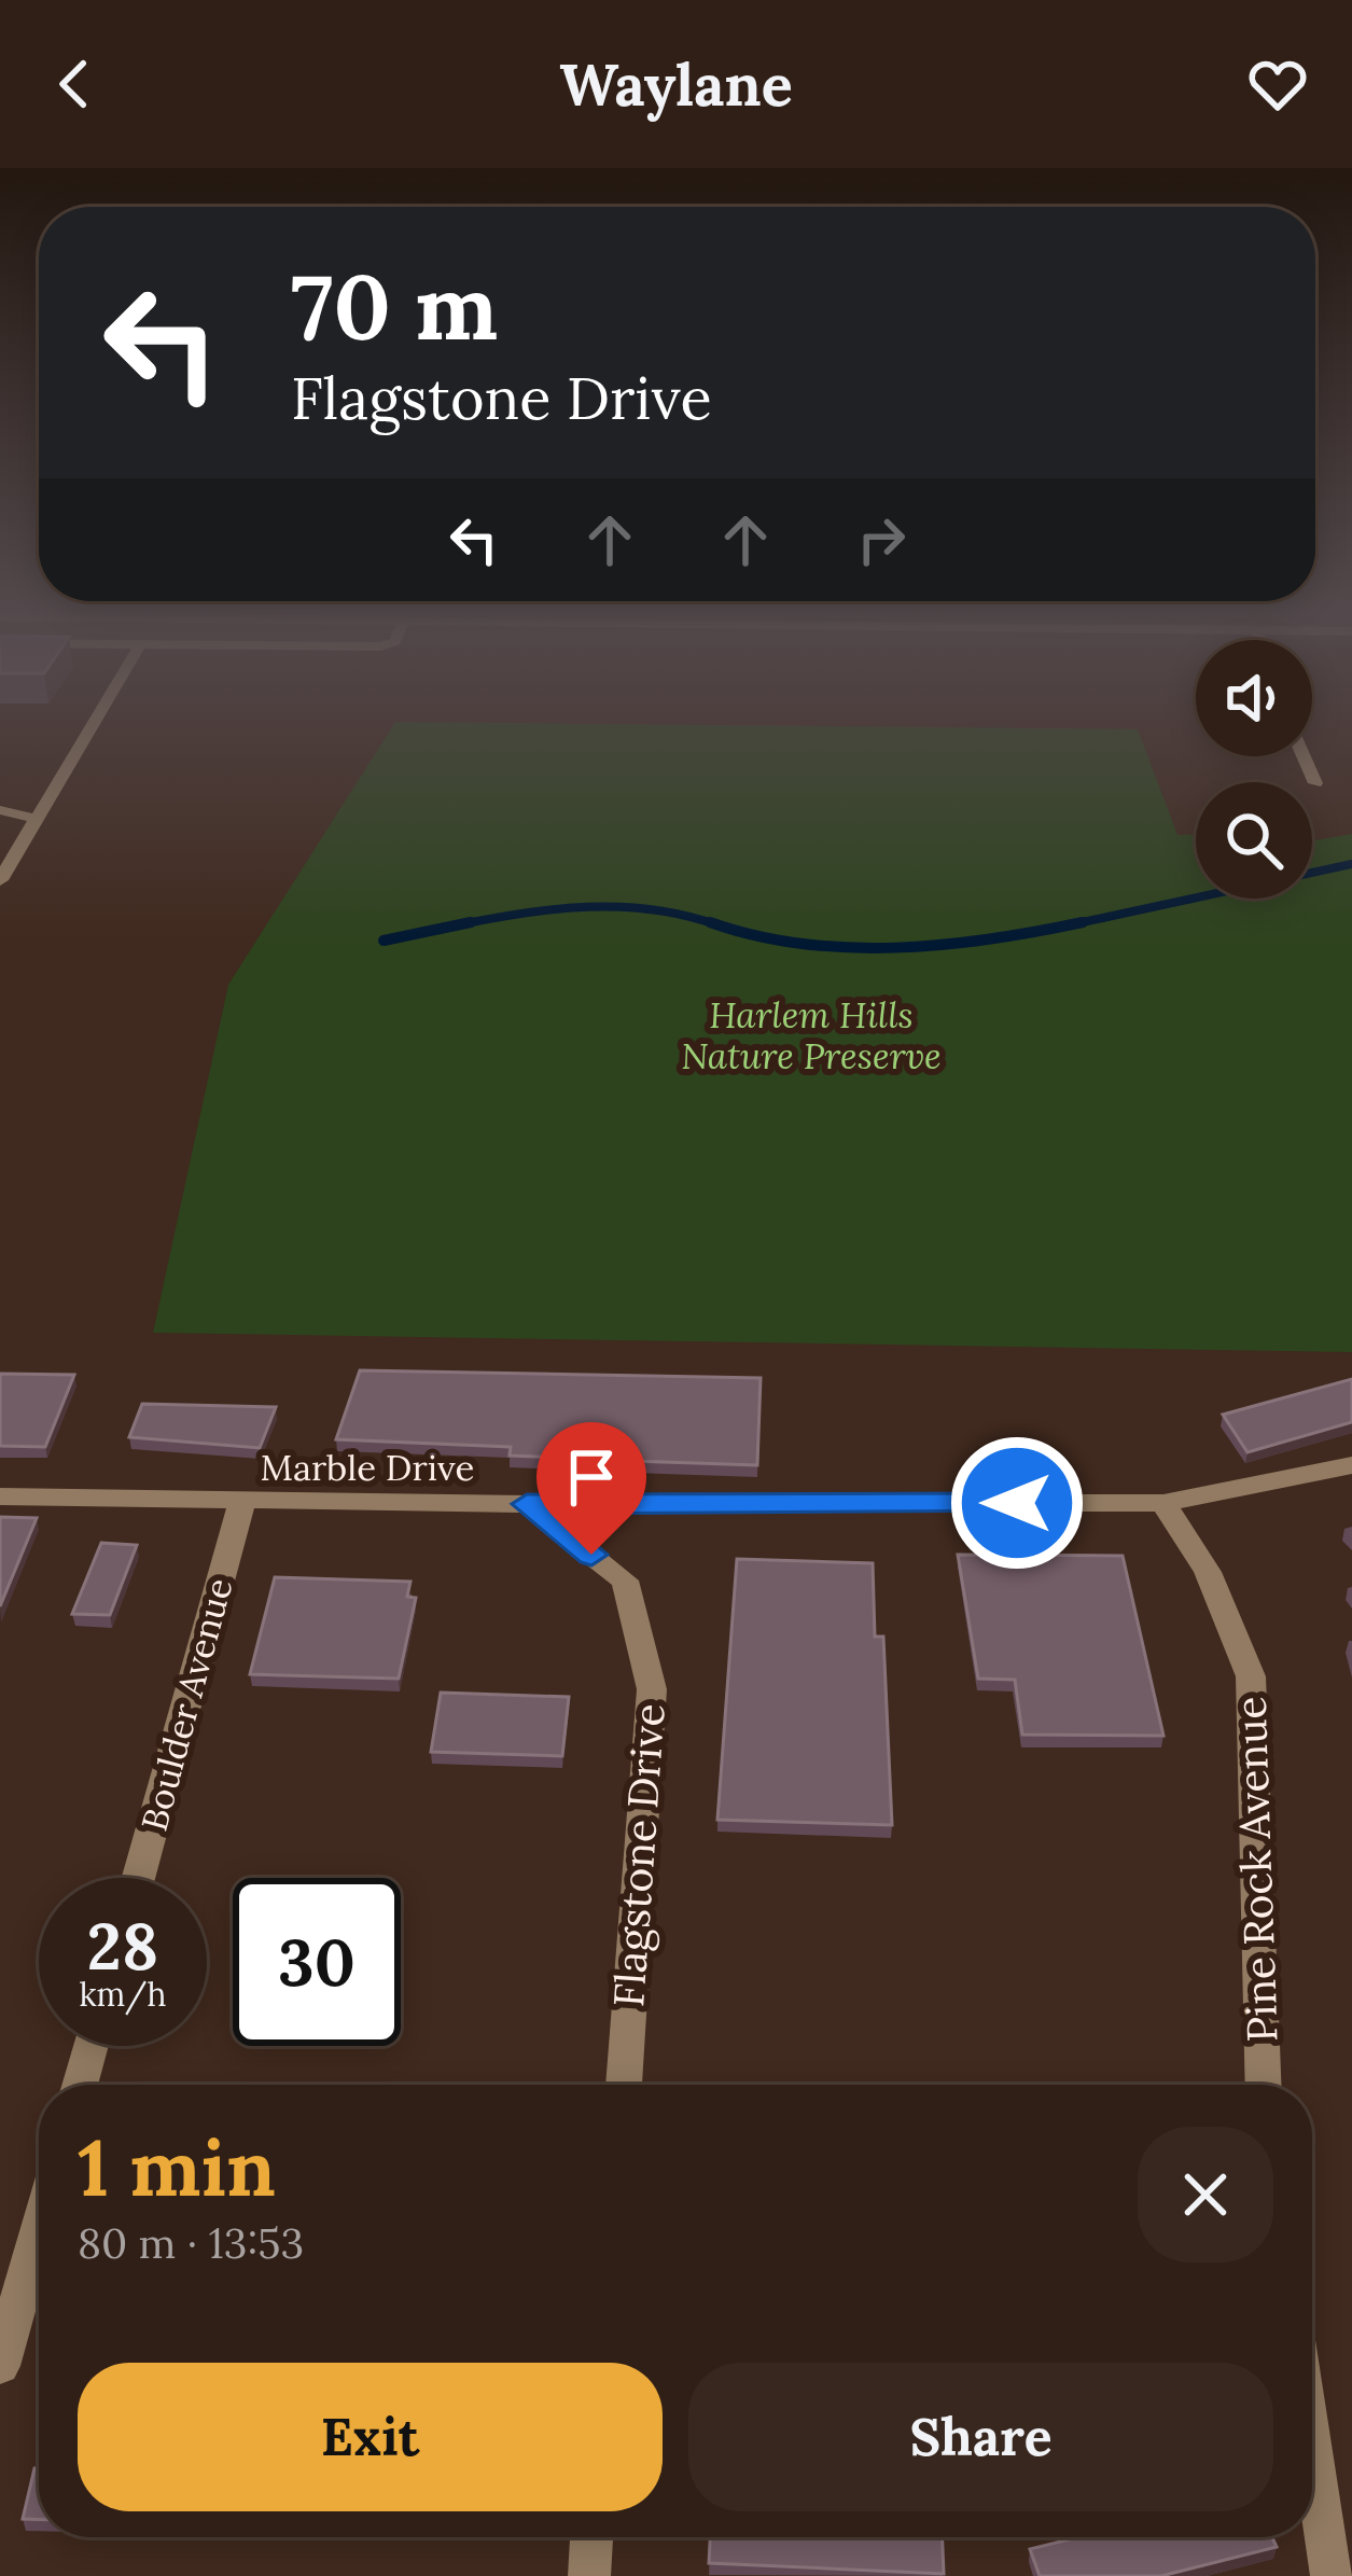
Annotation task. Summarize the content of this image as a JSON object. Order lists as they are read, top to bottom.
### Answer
{
  "streets": {
    "street": [
      "Marble Drive",
      "Boulder Avenue",
      "Flagstone Drive",
      "Pine Rock Avenue"
    ]
  },
  "crossings": [
    ["Marble Drive", "Boulder Avenue"],
    ["Marble Drive", "Flagstone Drive"],
    ["Marble Drive", "Pine Rock Avenue"]
  ],
  "parks": ["Harlem Hills Nature Preserve"],
  "page": {
    "header": "Waylane",
    "turn": ["70 m", "Flagstone Drive"],
    "speed": "28 km/h",
    "limit": "30",
    "heading": ["1 min", "80 m · 13:53"],
    "buttons": ["Exit", "Share"]
  }
}
